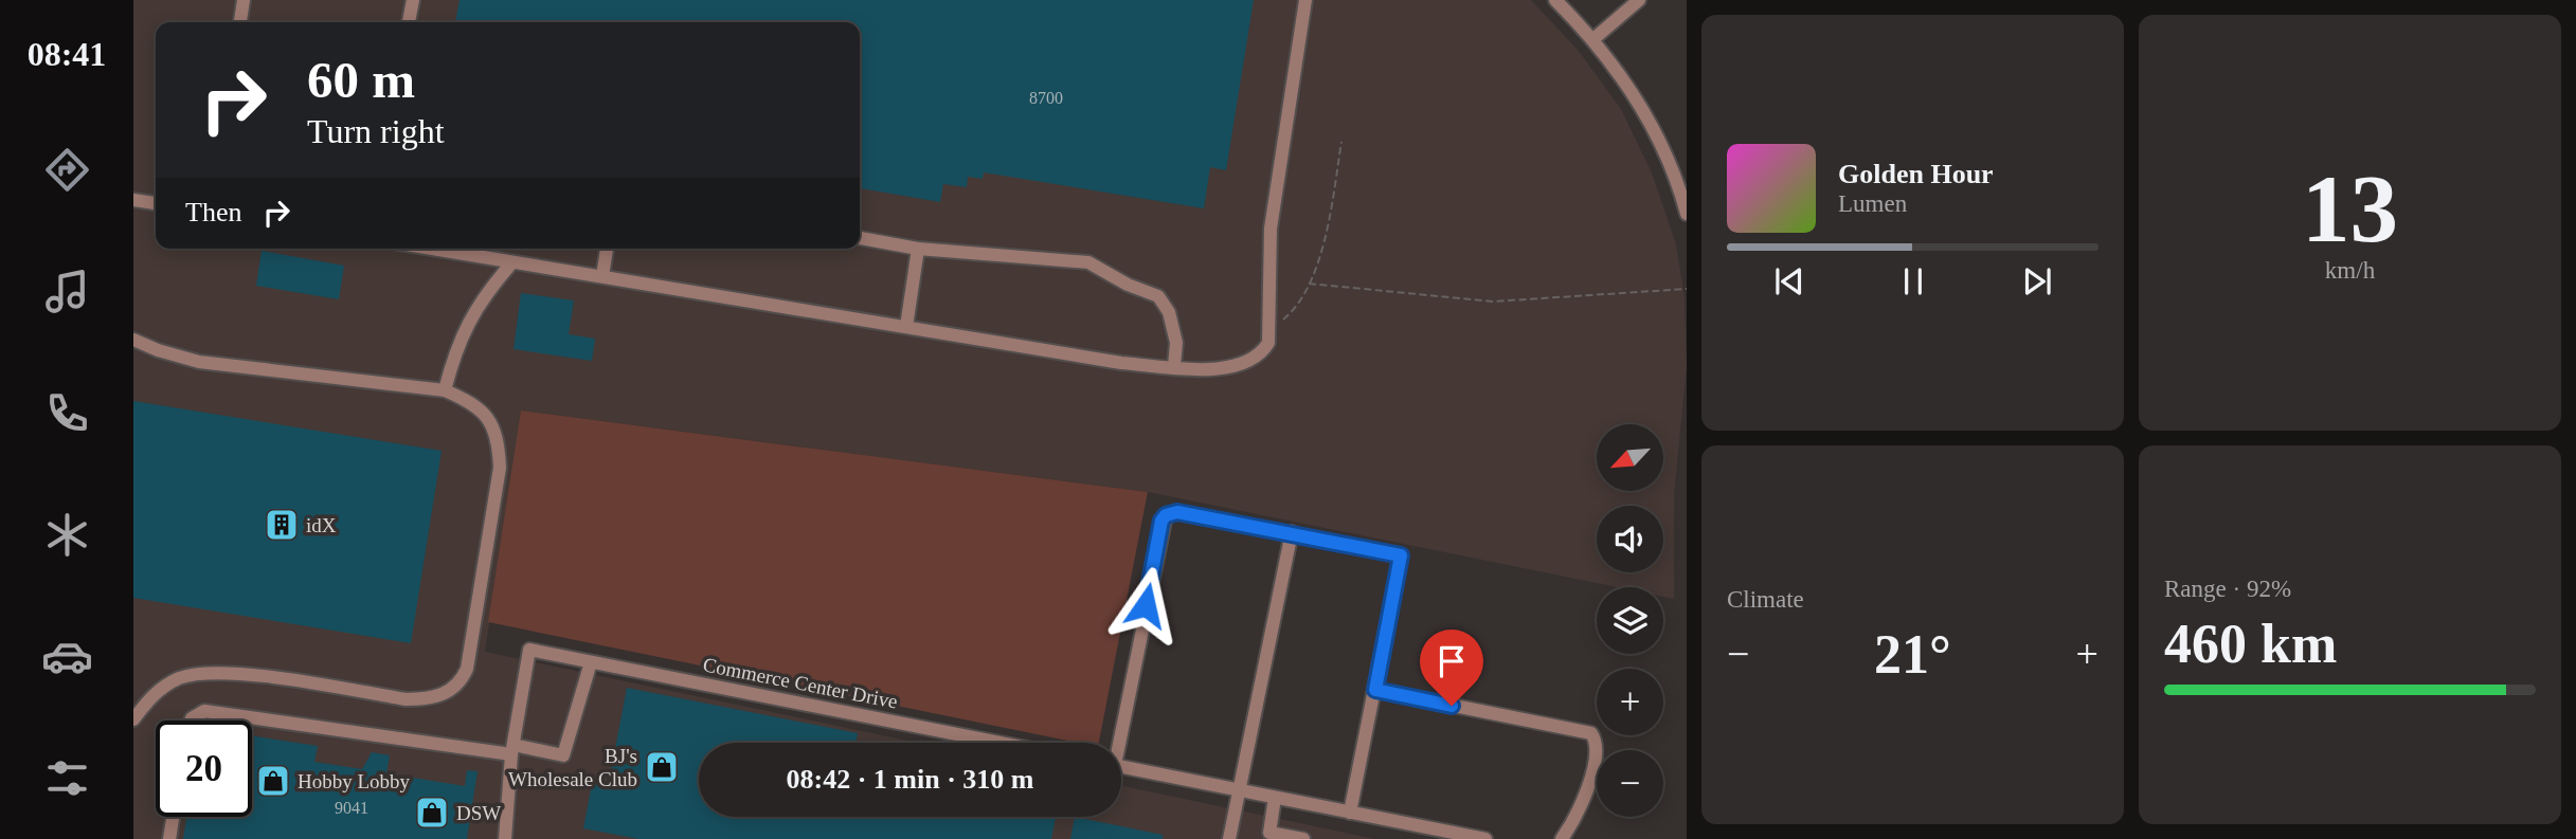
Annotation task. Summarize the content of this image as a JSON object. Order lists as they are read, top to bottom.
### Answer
{
  "streets": {
    "street": ["Commerce Center Drive"]
  },
  "places": {
    "building": ["idX"],
    "shop": ["BJ's Wholesale Club", "Hobby Lobby", "DSW"]
  },
  "house_numbers": ["8700", "9041"],
  "north": "bottom left",
  "page": {
    "tabs": "08:41",
    "tile": [
      ["13", "km/h"],
      "Climate",
      ["Range · 92%", "460 km"]
    ],
    "turn": ["60 m", "Turn right"],
    "song": ["Golden Hour", "Lumen"],
    "then": "Then",
    "map_buttons": ["+", "−"],
    "heat": ["−", "21°", "+"],
    "limit": "20",
    "trip": "08:42 · 1 min · 310 m"
  }
}
